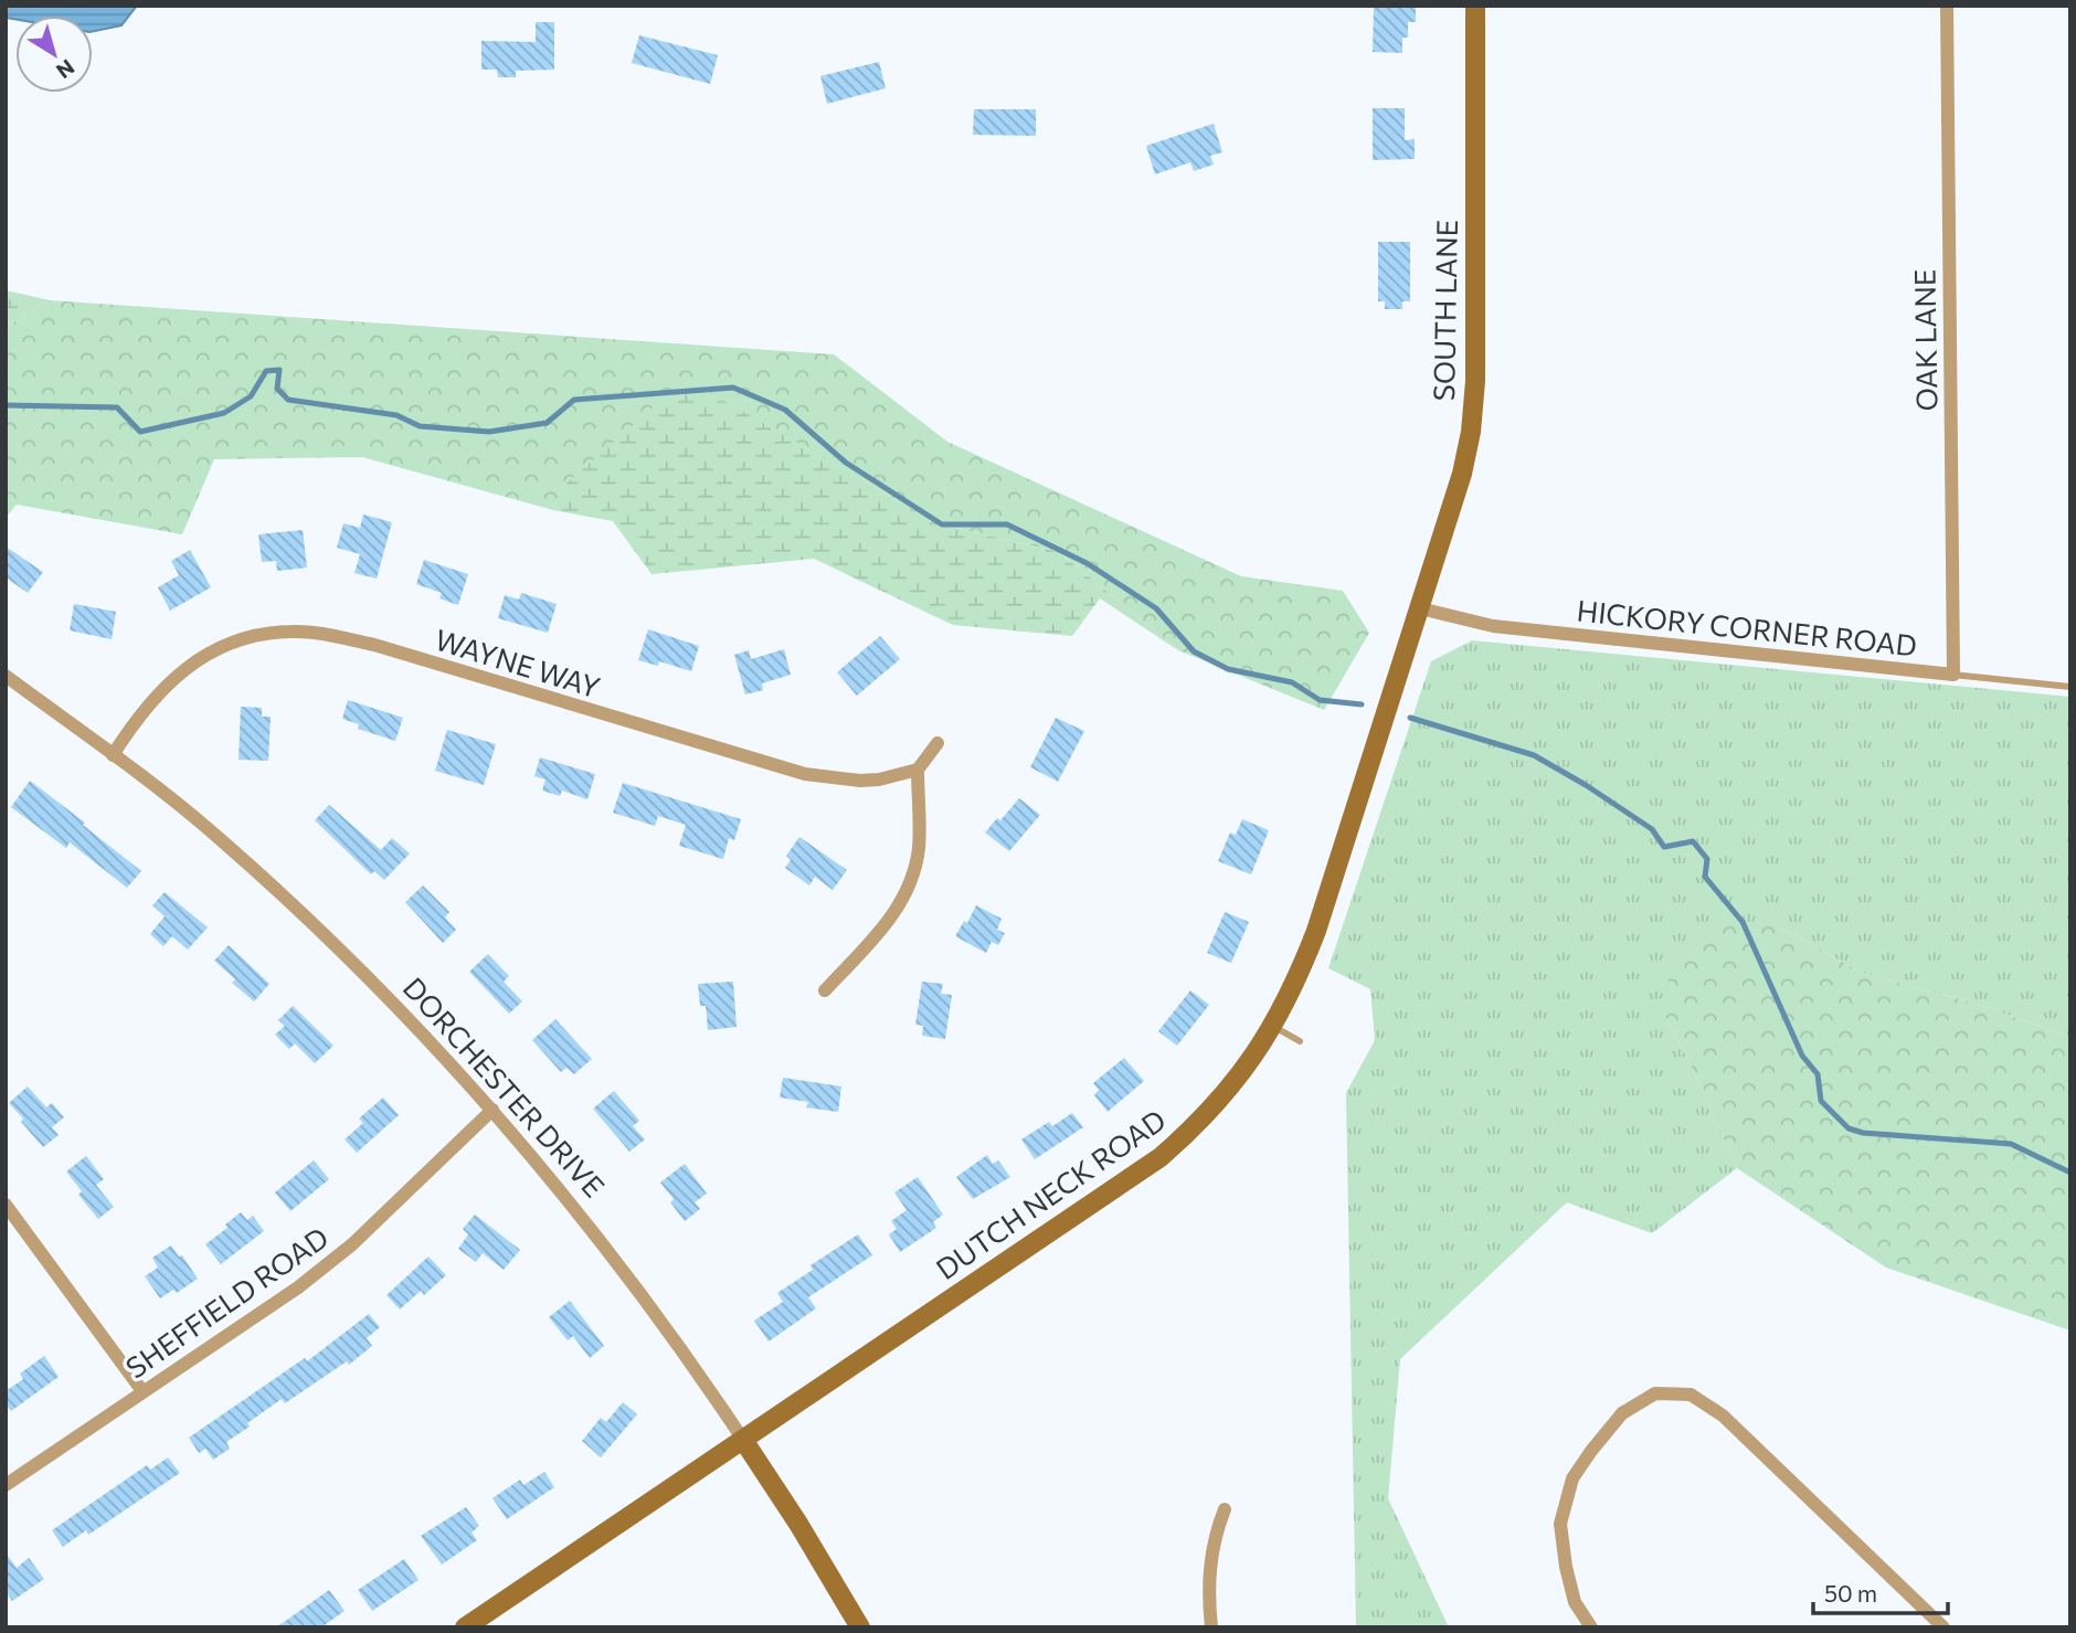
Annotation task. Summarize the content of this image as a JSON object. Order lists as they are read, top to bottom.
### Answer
{
  "streets": {
    "street": [
      "SOUTH LANE",
      "OAK LANE",
      "HICKORY CORNER ROAD",
      "WAYNE WAY",
      "DORCHESTER DRIVE",
      "DUTCH NECK ROAD",
      "SHEFFIELD ROAD"
    ]
  },
  "crossings": [
    ["SOUTH LANE", "HICKORY CORNER ROAD"],
    ["SOUTH LANE", "DUTCH NECK ROAD"],
    ["OAK LANE", "HICKORY CORNER ROAD"],
    ["HICKORY CORNER ROAD", "DUTCH NECK ROAD"],
    ["WAYNE WAY", "DORCHESTER DRIVE"],
    ["DORCHESTER DRIVE", "DUTCH NECK ROAD"],
    ["DORCHESTER DRIVE", "SHEFFIELD ROAD"]
  ],
  "scale_bar": "50 m",
  "north": "bottom right"
}
